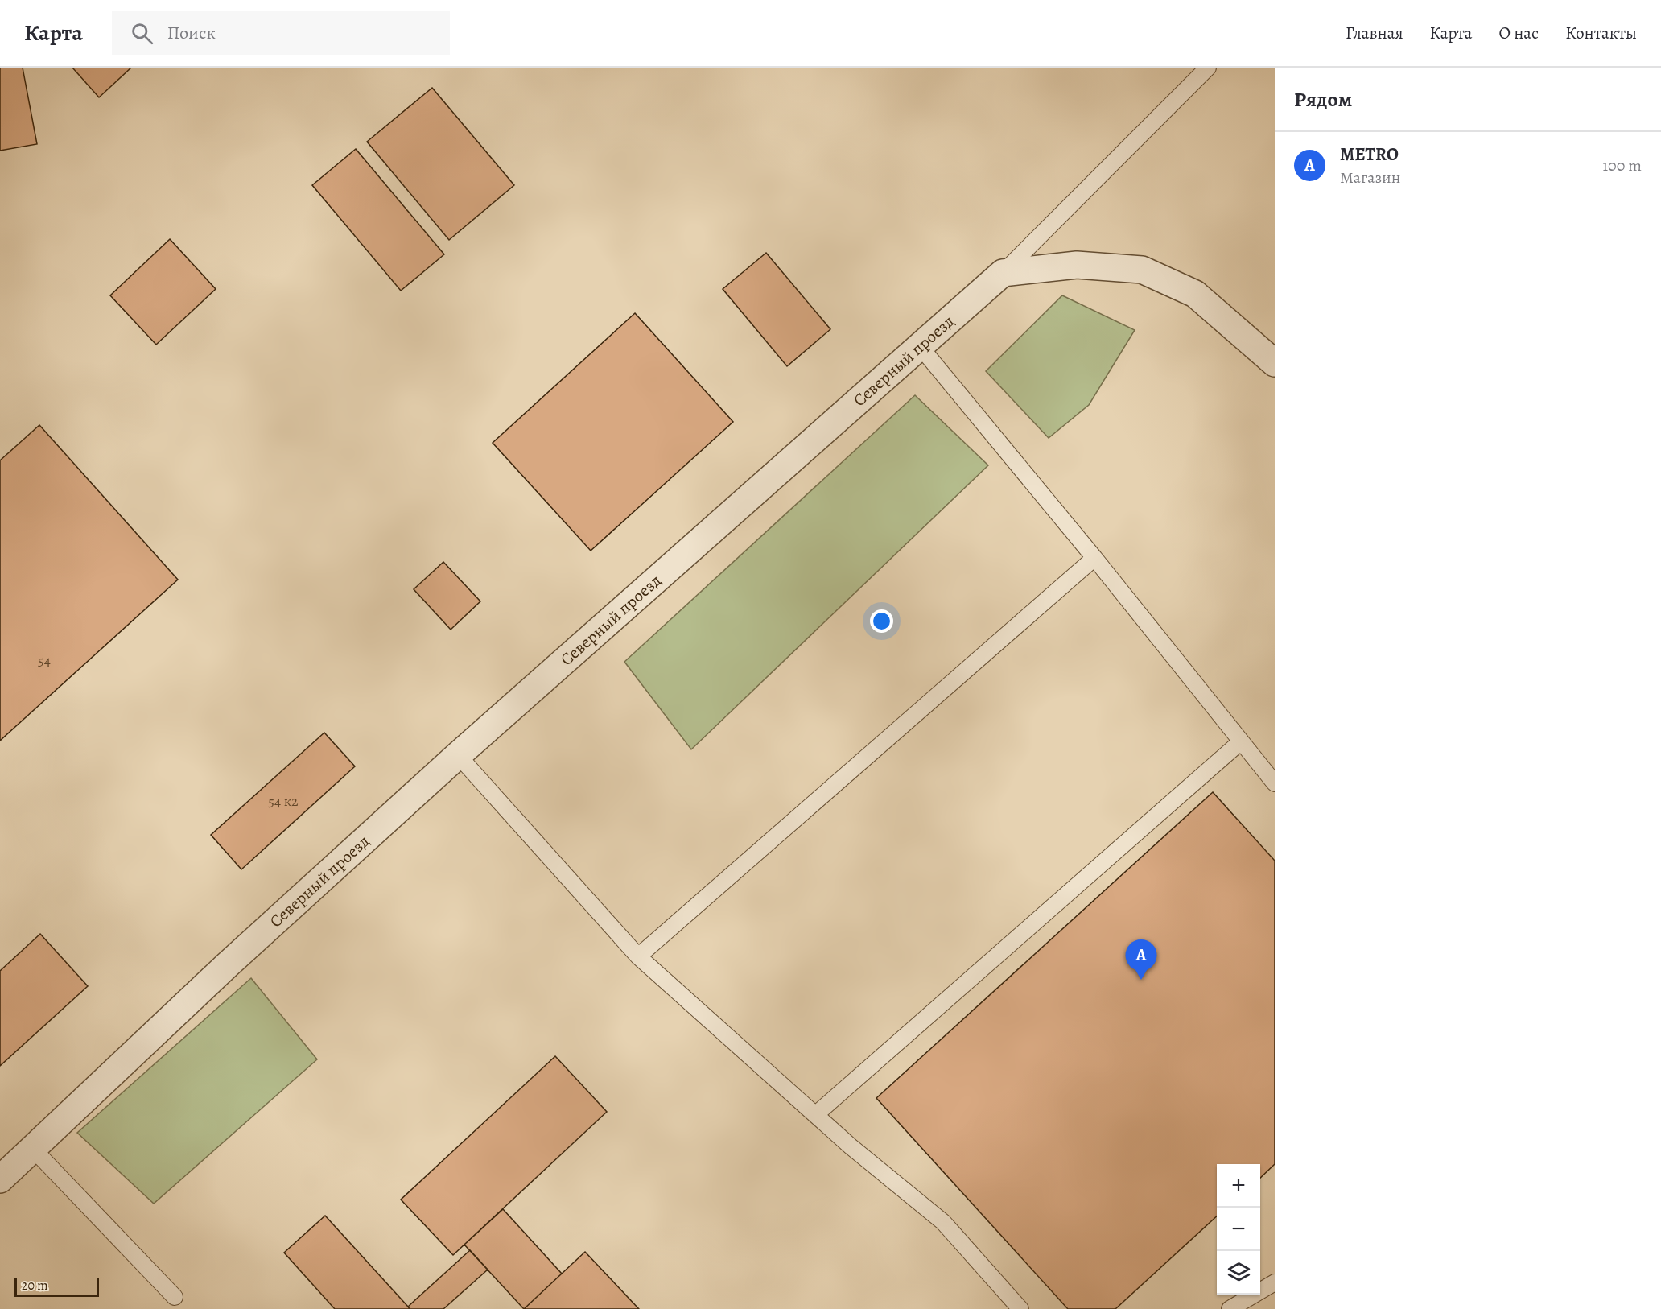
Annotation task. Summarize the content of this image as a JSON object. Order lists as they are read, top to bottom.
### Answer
{
  "streets": {
    "street": ["Северный проезд"]
  },
  "house_numbers": ["54", "54 к2"],
  "scale_bar": "20 m",
  "page": {
    "header": "Карта",
    "search": "Поиск",
    "nav": [
      "Главная",
      "Карта",
      "О нас",
      "Контакты"
    ],
    "heading": "Рядом",
    "list": [
      {
        "mark": "A",
        "name": "METRO",
        "note": "Магазин",
        "value": "100 m"
      }
    ],
    "pins": "A",
    "map_buttons": ["+", "−"],
    "scale": "20 m"
  }
}
